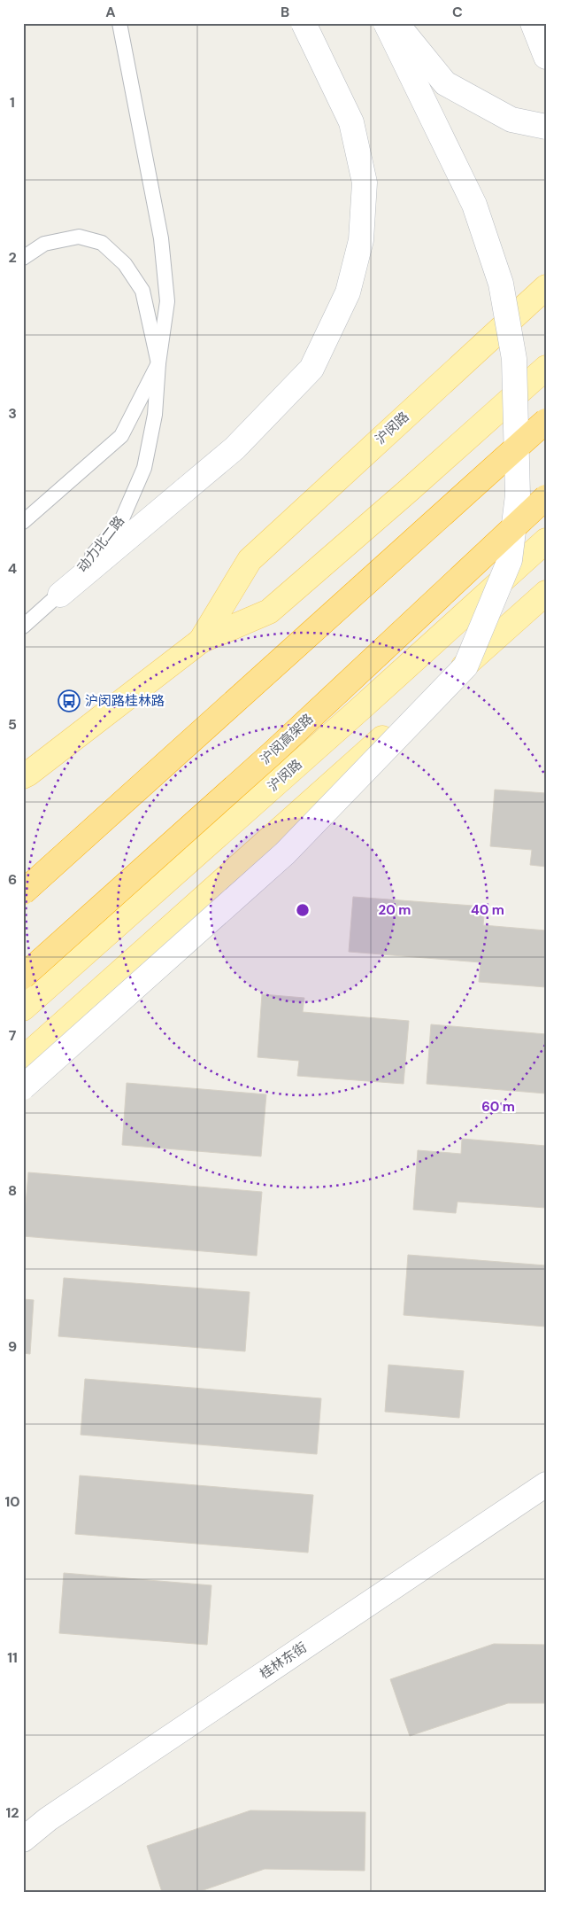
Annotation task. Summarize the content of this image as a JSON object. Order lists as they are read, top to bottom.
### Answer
{
  "streets": {
    "highway": ["沪闵高架路"],
    "main road": ["沪闵路", "桂林东街"],
    "lane": ["动力北二路"]
  },
  "places": {
    "bus stop": ["沪闵路桂林路"]
  },
  "grid": {
    "columns": ["A", "B", "C"],
    "rows": [
      "1",
      "2",
      "3",
      "4",
      "5",
      "6",
      "7",
      "8",
      "9",
      "10",
      "11",
      "12"
    ]
  },
  "rings": ["20 m", "40 m", "60 m"]
}
